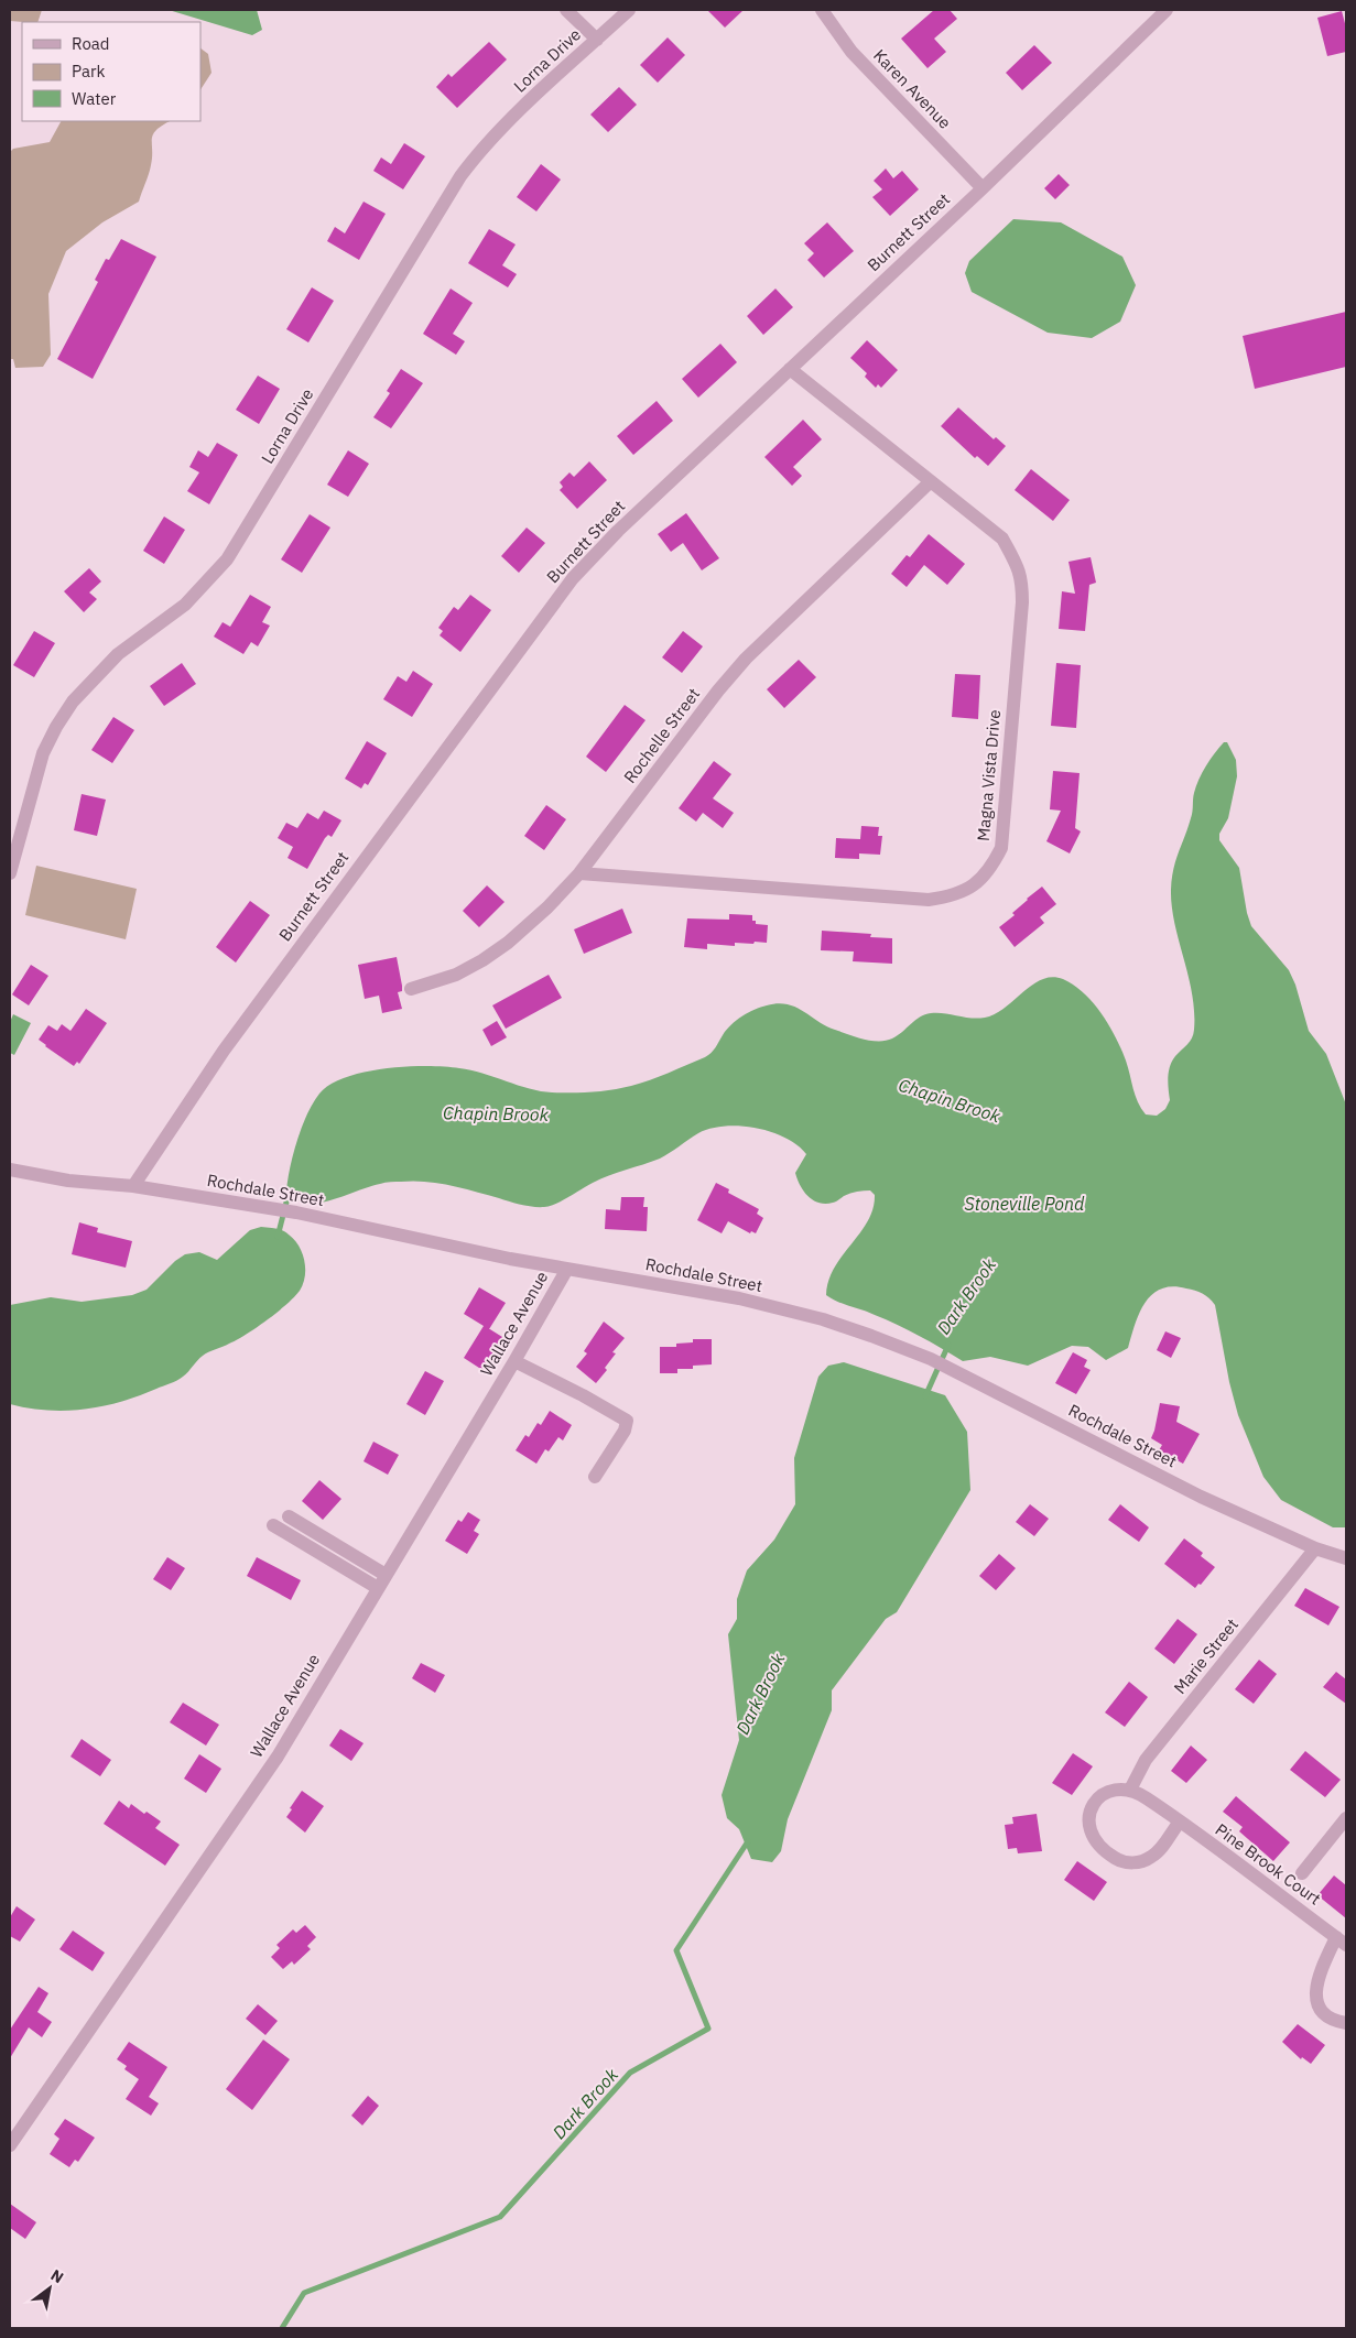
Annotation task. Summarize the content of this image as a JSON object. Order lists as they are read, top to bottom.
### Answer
{
  "streets": {
    "street": [
      "Lorna Drive",
      "Karen Avenue",
      "Burnett Street",
      "Rochelle Street",
      "Magna Vista Drive",
      "Rochdale Street",
      "Wallace Avenue",
      "Marie Street",
      "Pine Brook Court"
    ]
  },
  "crossings": [
    ["Karen Avenue", "Burnett Street"],
    ["Burnett Street", "Magna Vista Drive"],
    ["Burnett Street", "Rochdale Street"],
    ["Rochelle Street", "Magna Vista Drive"],
    ["Rochdale Street", "Wallace Avenue"],
    ["Rochdale Street", "Marie Street"],
    ["Marie Street", "Pine Brook Court"]
  ],
  "water": ["Chapin Brook", "Stoneville Pond", "Dark Brook"],
  "legend": ["Road", "Park", "Water"],
  "north": "top right"
}
